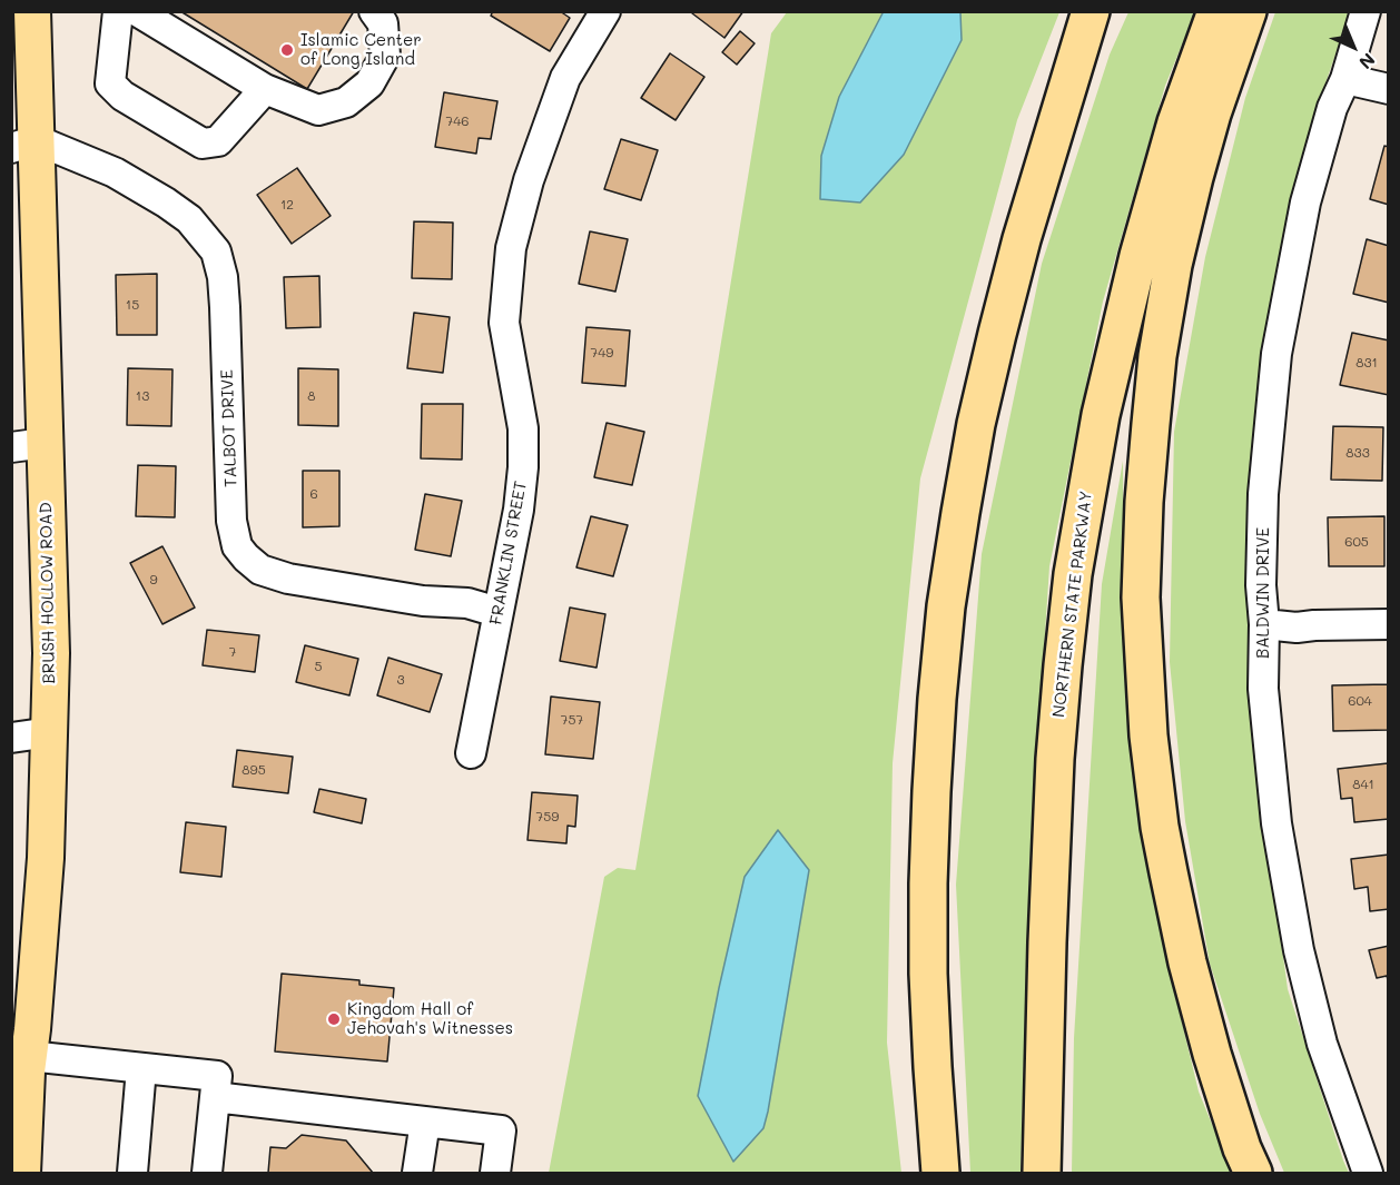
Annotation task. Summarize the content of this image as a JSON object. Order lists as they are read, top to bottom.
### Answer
{
  "streets": {
    "highway": ["NORTHERN STATE PARKWAY"],
    "main road": ["BRUSH HOLLOW ROAD"],
    "street": ["TALBOT DRIVE", "FRANKLIN STREET", "BALDWIN DRIVE"]
  },
  "crossings": [
    ["TALBOT DRIVE", "FRANKLIN STREET"],
    ["TALBOT DRIVE", "BRUSH HOLLOW ROAD"]
  ],
  "places": ["Islamic Center of Long Island", "Kingdom Hall of Jehovah's Witnesses"],
  "house_numbers": [
    "746",
    "12",
    "15",
    "749",
    "831",
    "13",
    "8",
    "833",
    "6",
    "605",
    "9",
    "7",
    "5",
    "3",
    "604",
    "757",
    "895",
    "841",
    "759"
  ],
  "north": "bottom right"
}
